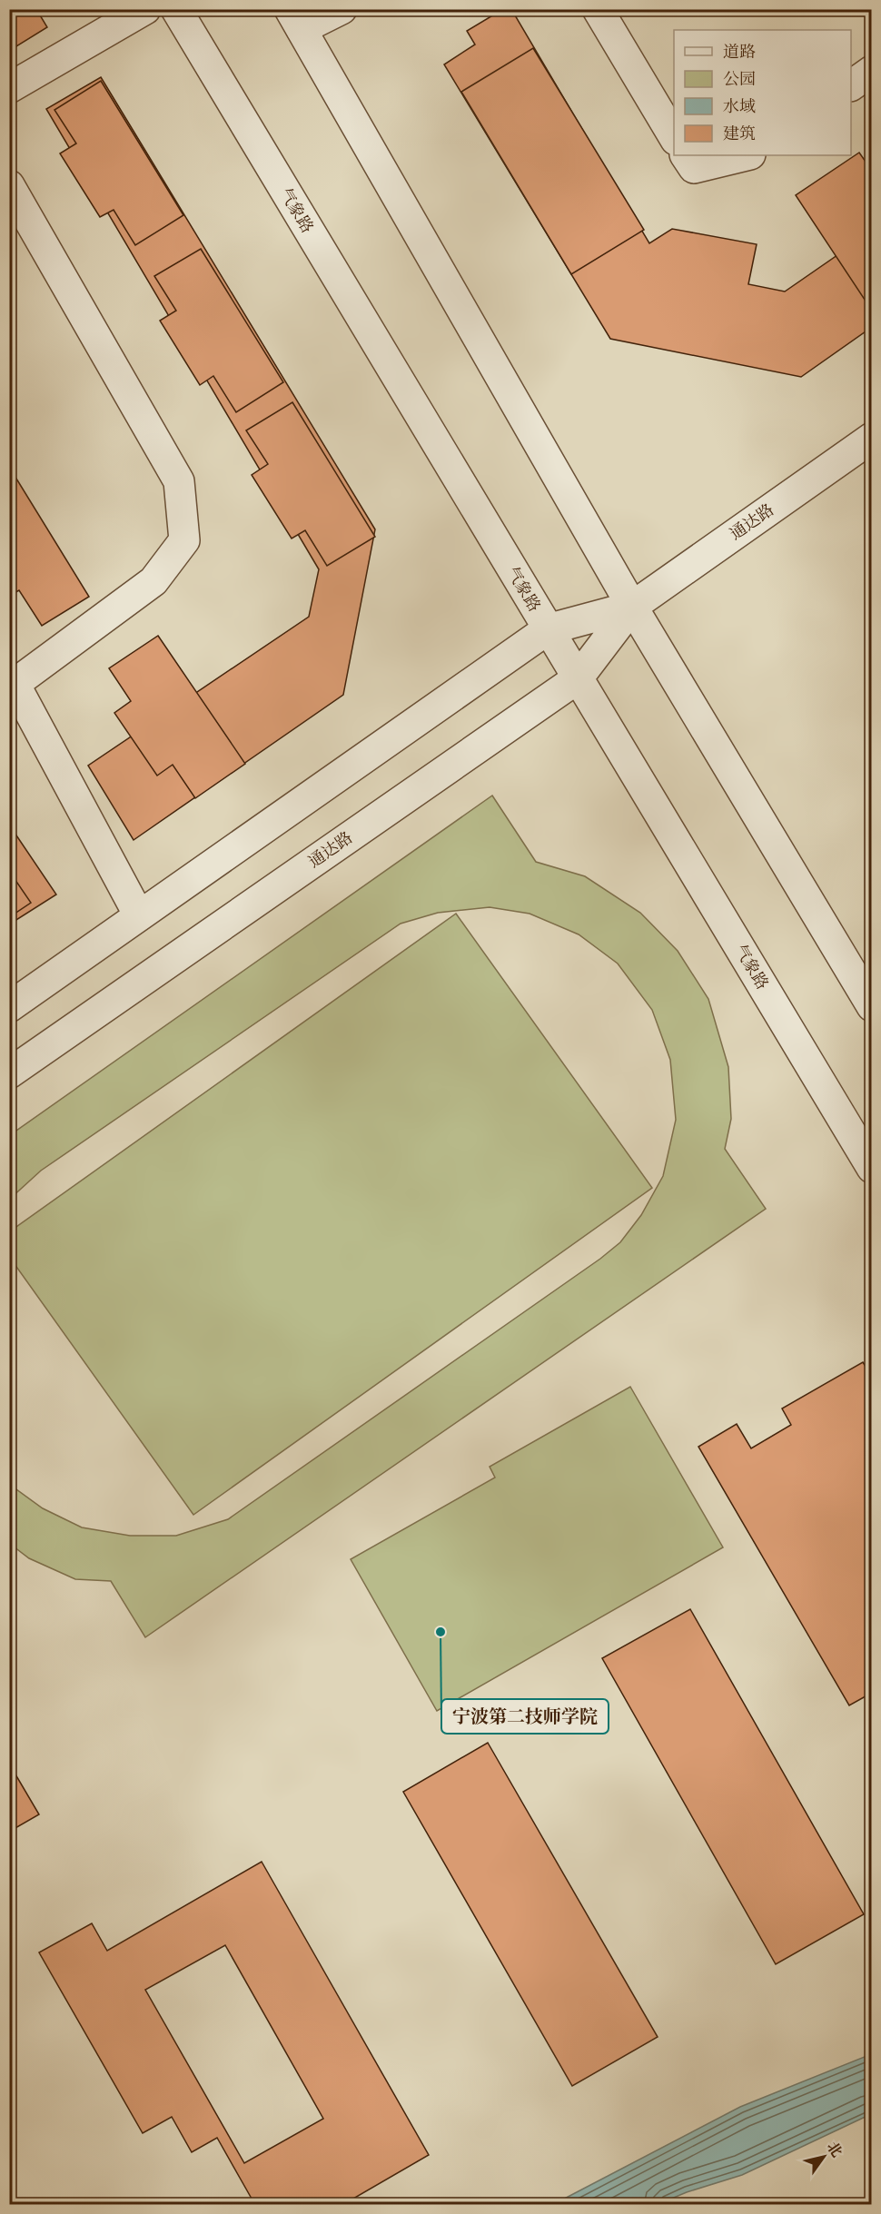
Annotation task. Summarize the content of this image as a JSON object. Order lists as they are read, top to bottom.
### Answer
{
  "streets": {
    "street": ["气象路", "通达路"]
  },
  "crossings": [
    ["气象路", "通达路"]
  ],
  "places": ["宁波第二技师学院"],
  "legend": [
    "道路",
    "公园",
    "水域",
    "建筑"
  ],
  "north": "top right"
}
